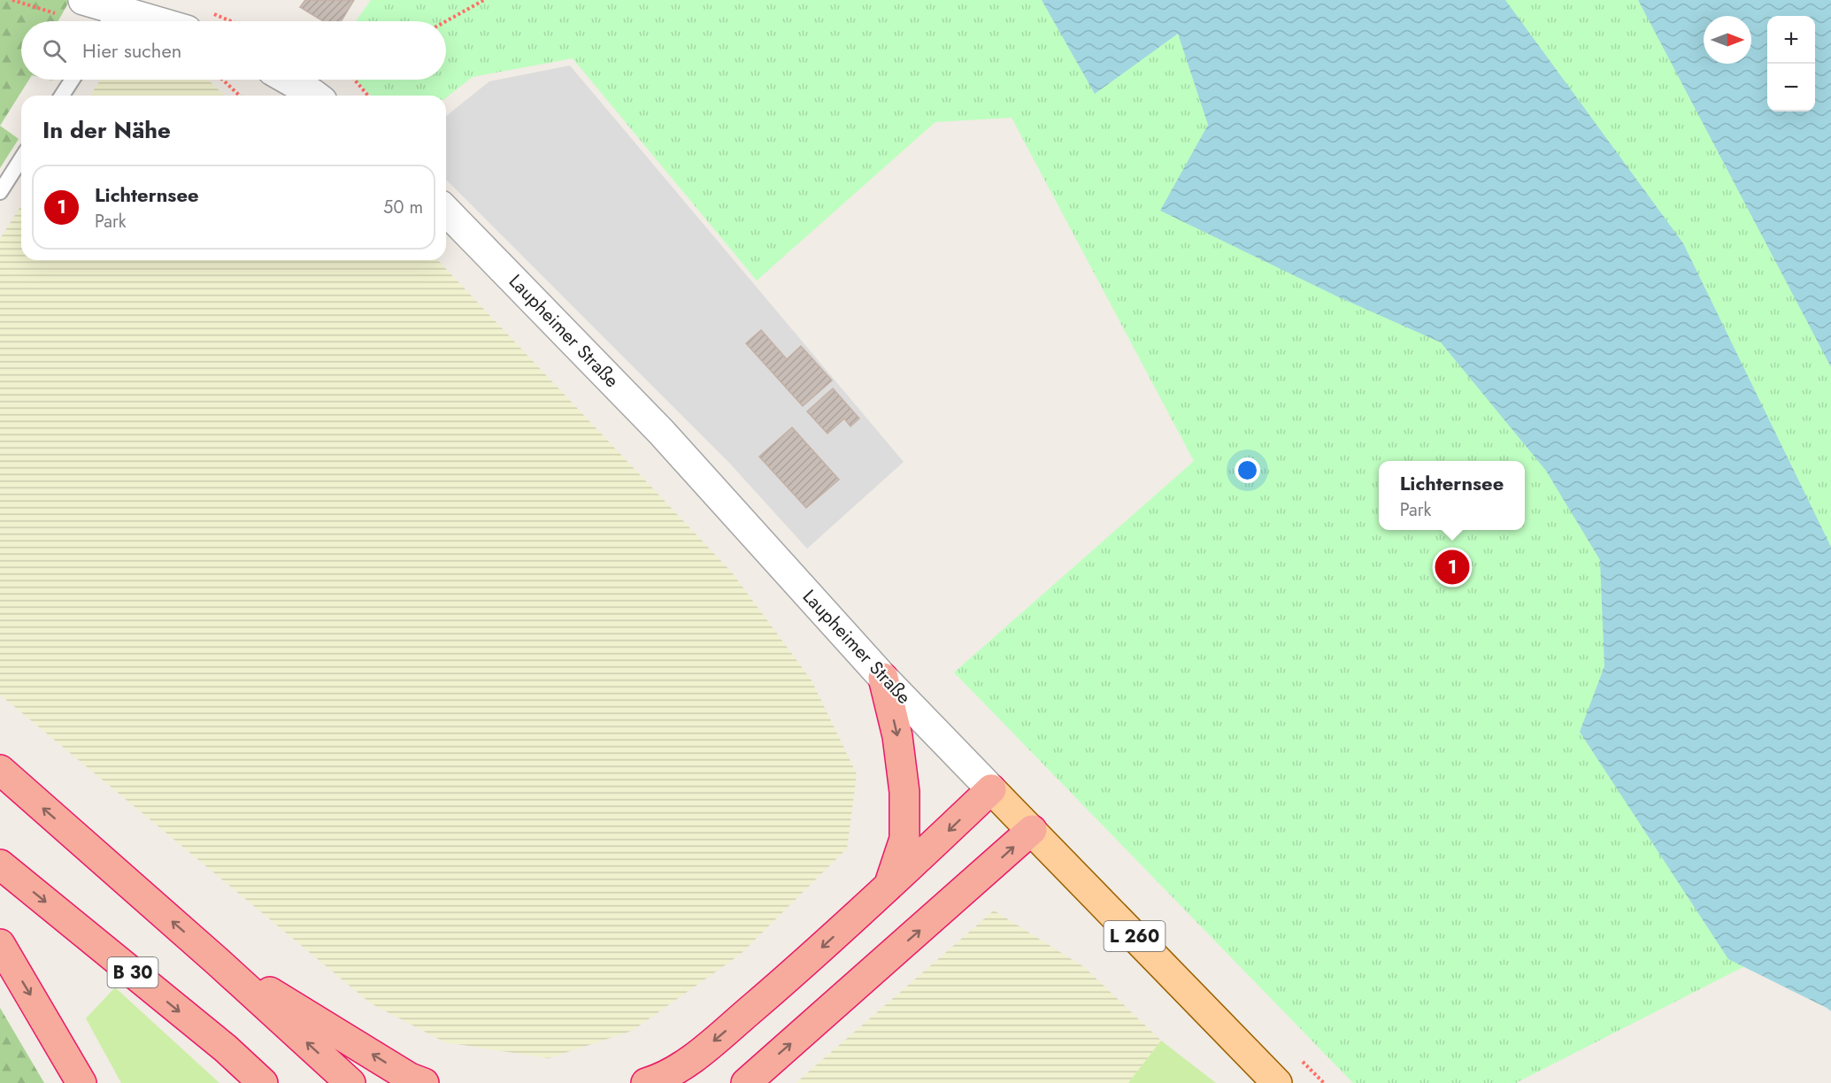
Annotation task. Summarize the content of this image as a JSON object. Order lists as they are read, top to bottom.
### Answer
{
  "streets": {
    "highway": ["B 30"],
    "main road": ["Laupheimer Straße", "L 260"]
  },
  "north": "right",
  "page": {
    "map_buttons": ["+", "−"],
    "search": "Hier suchen",
    "heading": "In der Nähe",
    "list": [
      {
        "mark": "1",
        "name": "Lichternsee",
        "note": "Park",
        "value": "50 m"
      }
    ],
    "popup": ["Lichternsee", "Park"],
    "pins": "1"
  }
}
